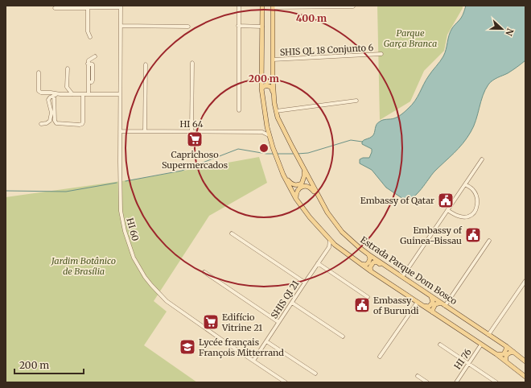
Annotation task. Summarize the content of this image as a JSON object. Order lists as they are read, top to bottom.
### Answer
{
  "streets": {
    "main road": ["Estrada Parque Dom Bosco"],
    "street": [
      "SHIS QL 18 Conjunto 6",
      "HI 64",
      "HI 60",
      "SHIS QI 21",
      "HI 76"
    ]
  },
  "crossings": [
    ["SHIS QL 18 Conjunto 6", "Estrada Parque Dom Bosco"],
    ["HI 64", "HI 60"],
    ["HI 60", "SHIS QI 21"]
  ],
  "parks": ["Parque Garça Branca", "Jardim Botânico de Brasília"],
  "places": {
    "supermarket": ["Caprichoso Supermercados", "Edifício Vitrine 21"],
    "public building": ["Embassy of Qatar", "Embassy of Guinea-Bissau", "Embassy of Burundi"],
    "school or university": ["Lycée français François Mitterrand"]
  },
  "scale_bar": "200 m",
  "north": "right",
  "rings": ["400 m", "200 m"]
}
